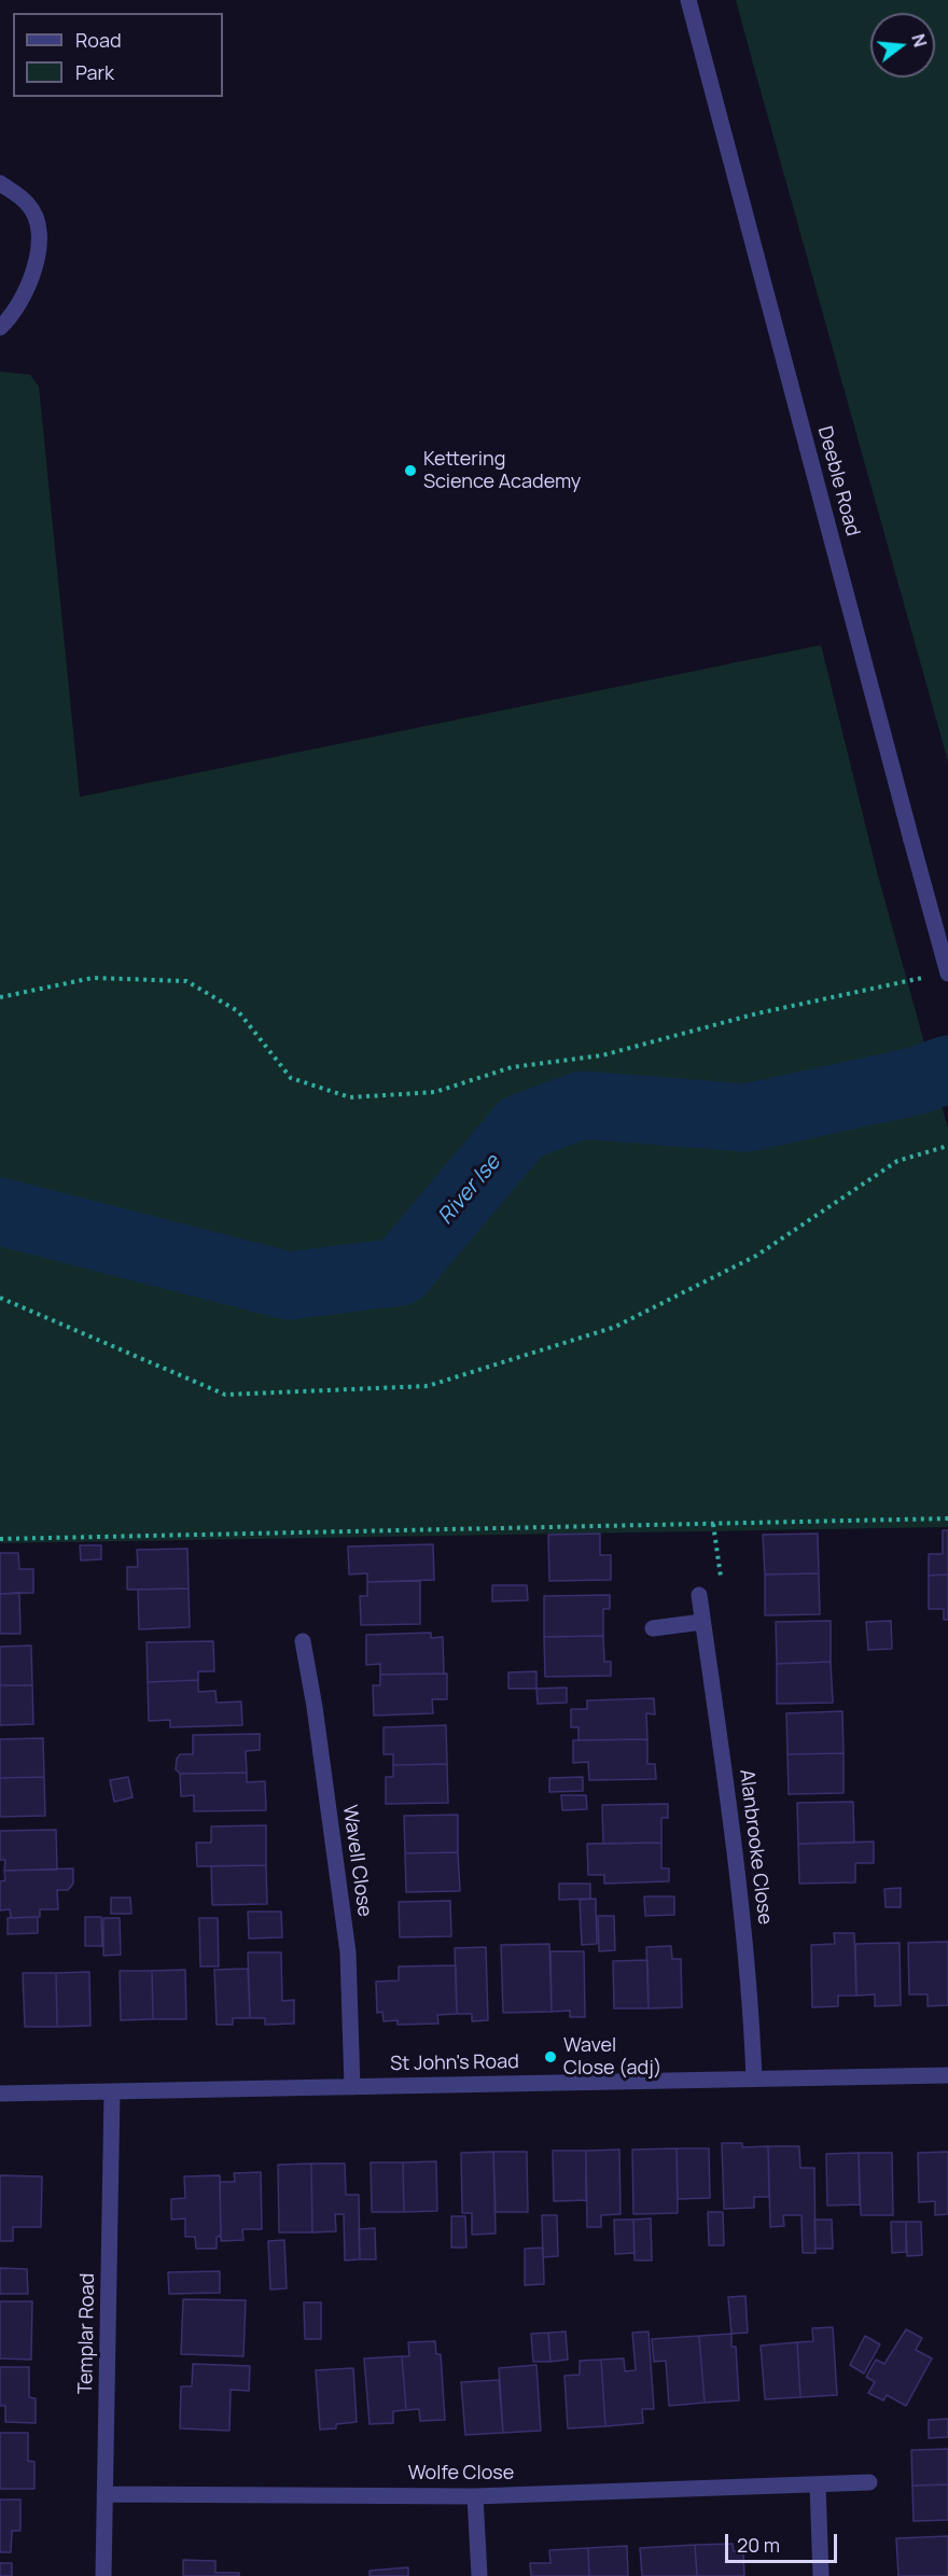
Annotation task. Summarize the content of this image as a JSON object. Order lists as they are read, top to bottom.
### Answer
{
  "streets": {
    "street": [
      "Deeble Road",
      "Alanbrooke Close",
      "Wavell Close",
      "St John's Road",
      "Templar Road",
      "Wolfe Close"
    ]
  },
  "crossings": [
    ["Alanbrooke Close", "St John's Road"],
    ["Wavell Close", "St John's Road"],
    ["St John's Road", "Templar Road"],
    ["Templar Road", "Wolfe Close"]
  ],
  "water": ["River Ise"],
  "places": ["Kettering Science Academy", "Wavel Close (adj)"],
  "legend": ["Road", "Park"],
  "scale_bar": "20 m",
  "north": "right"
}
